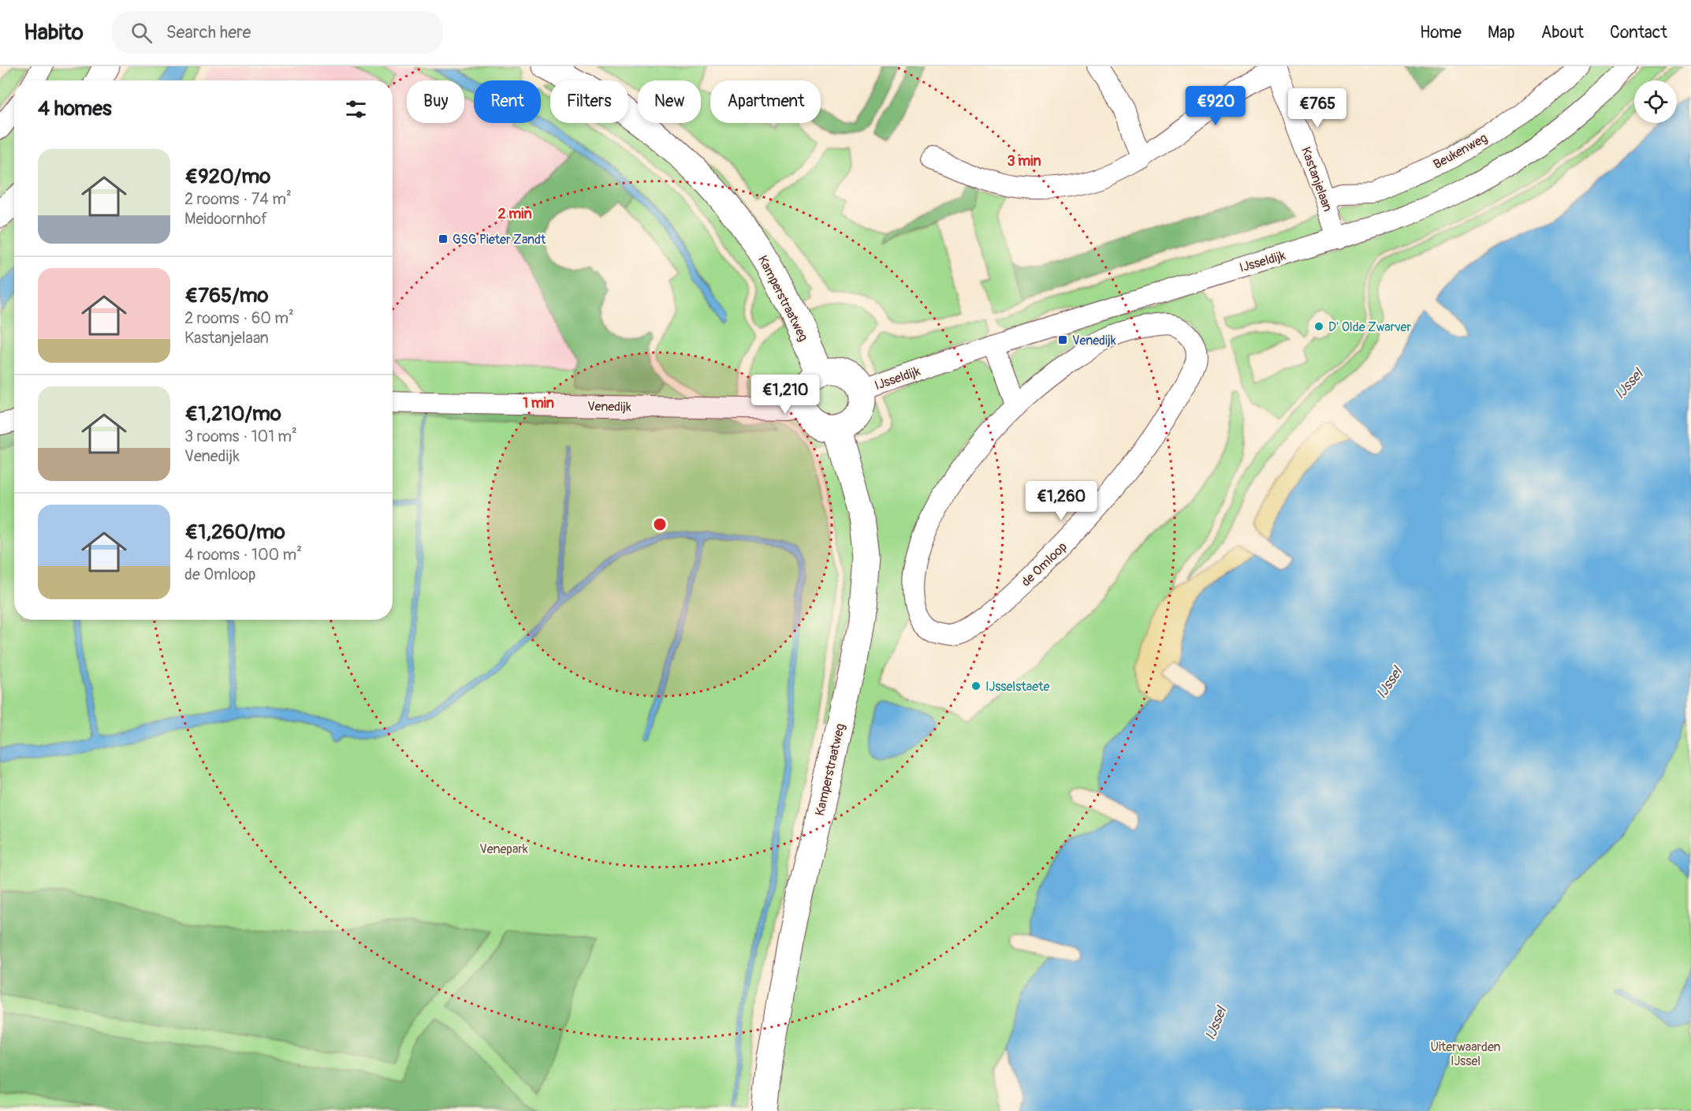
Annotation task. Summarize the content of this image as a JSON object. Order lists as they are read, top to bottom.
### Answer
{
  "streets": {
    "main road": ["Kamperstraatweg"],
    "street": [
      "Beukenweg",
      "Kastanjelaan",
      "IJsseldijk",
      "Venedijk",
      "de Omloop"
    ]
  },
  "crossings": [
    ["Beukenweg", "Kastanjelaan"],
    ["Kastanjelaan", "IJsseldijk"],
    ["IJsseldijk", "Kamperstraatweg"],
    ["IJsseldijk", "Venedijk"],
    ["Kamperstraatweg", "Venedijk"]
  ],
  "water": ["IJssel"],
  "parks": ["Venepark", "Uiterwaarden IJssel"],
  "places": {
    "transit": ["GSG Pieter Zandt", "Venedijk"],
    "other": ["D' Olde Zwarver", "IJsselstaete"]
  },
  "page": {
    "header": "Habito",
    "search": "Search here",
    "nav": [
      "Home",
      "Map",
      "About",
      "Contact"
    ],
    "chip": [
      "Buy",
      "Rent",
      "Filters",
      "New",
      "Apartment"
    ],
    "heading": "4 homes",
    "price": [
      "€920",
      "€765",
      "€1,210",
      "€1,260"
    ],
    "list": [
      {
        "name": "€920/mo",
        "note": "2 rooms · 74 m² · Meidoornhof"
      },
      {
        "name": "€765/mo",
        "note": "2 rooms · 60 m² · Kastanjelaan"
      },
      {
        "name": "€1,210/mo",
        "note": "3 rooms · 101 m² · Venedijk"
      },
      {
        "name": "€1,260/mo",
        "note": "4 rooms · 100 m² · de Omloop"
      }
    ]
  },
  "rings": ["3 min", "2 min", "1 min"]
}
